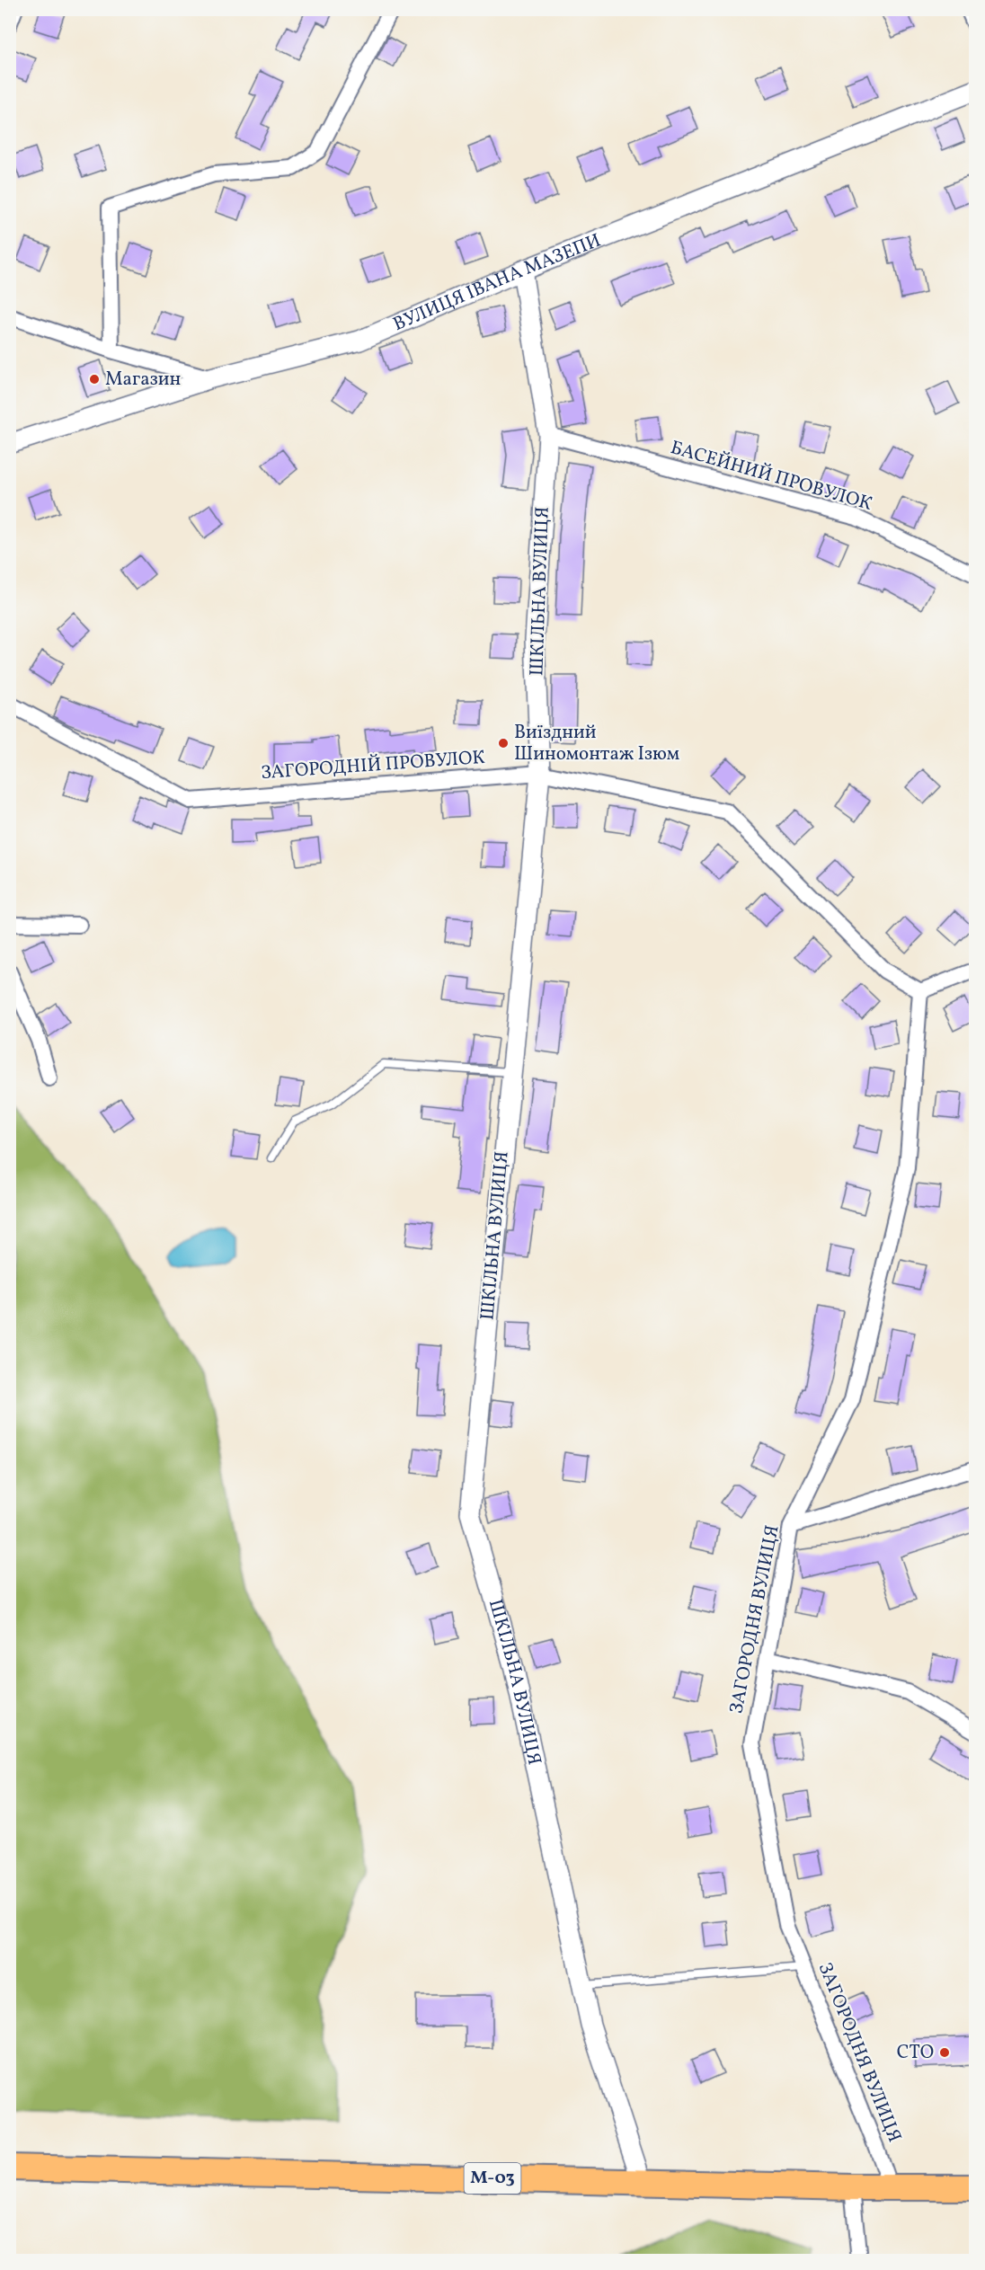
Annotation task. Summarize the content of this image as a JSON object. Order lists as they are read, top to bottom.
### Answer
{
  "streets": {
    "highway": ["М-03"],
    "street": [
      "ВУЛИЦЯ ІВАНА МАЗЕПИ",
      "БАСЕЙНИЙ ПРОВУЛОК",
      "ШКІЛЬНА ВУЛИЦЯ",
      "ЗАГОРОДНІЙ ПРОВУЛОК",
      "ЗАГОРОДНЯ ВУЛИЦЯ"
    ]
  },
  "crossings": [
    ["ВУЛИЦЯ ІВАНА МАЗЕПИ", "ШКІЛЬНА ВУЛИЦЯ"],
    ["БАСЕЙНИЙ ПРОВУЛОК", "ШКІЛЬНА ВУЛИЦЯ"],
    ["ШКІЛЬНА ВУЛИЦЯ", "ЗАГОРОДНІЙ ПРОВУЛОК"],
    ["ШКІЛЬНА ВУЛИЦЯ", "М-03"],
    ["ЗАГОРОДНІЙ ПРОВУЛОК", "ЗАГОРОДНЯ ВУЛИЦЯ"],
    ["ЗАГОРОДНЯ ВУЛИЦЯ", "М-03"]
  ],
  "places": ["Магазин", "Виїздний Шиномонтаж Ізюм", "СТО"]
}
